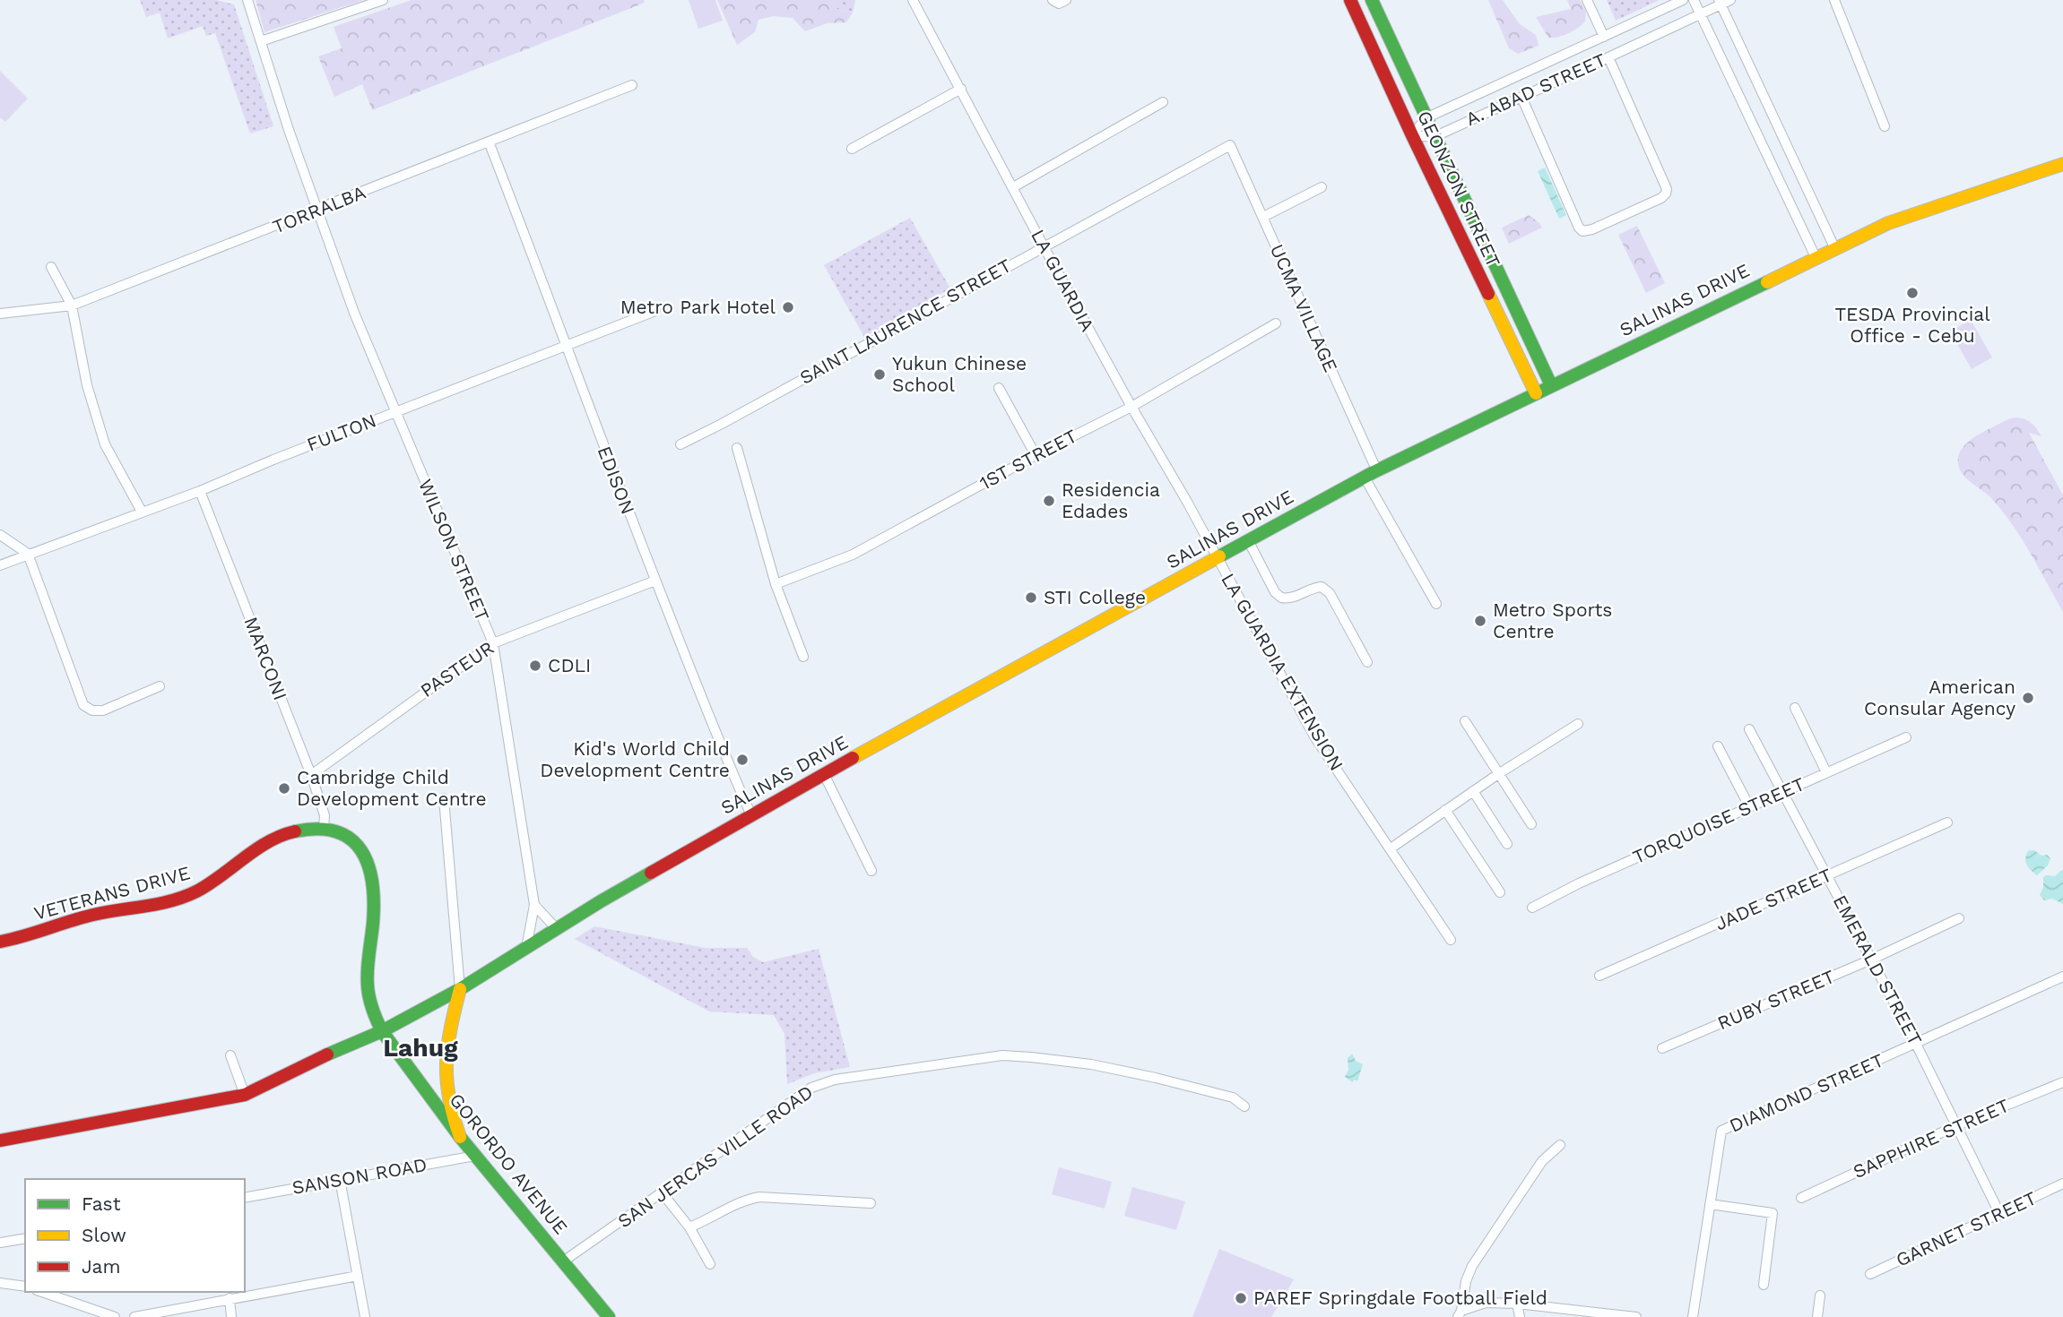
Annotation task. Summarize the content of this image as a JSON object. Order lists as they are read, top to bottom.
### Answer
{
  "streets": {
    "main road": [
      "GEONZON STREET",
      "SALINAS DRIVE",
      "VETERANS DRIVE",
      "GORORDO AVENUE"
    ],
    "street": [
      "A. ABAD STREET",
      "TORRALBA",
      "LA GUARDIA",
      "UCMA VILLAGE",
      "SAINT LAURENCE STREET",
      "FULTON",
      "1ST STREET",
      "EDISON",
      "WILSON STREET",
      "MARCONI",
      "PASTEUR",
      "LA GUARDIA EXTENSION",
      "TORQUOISE STREET",
      "JADE STREET",
      "EMERALD STREET",
      "RUBY STREET",
      "DIAMOND STREET",
      "SAPPHIRE STREET",
      "SAN JERCAS VILLE ROAD",
      "SANSON ROAD",
      "GARNET STREET"
    ]
  },
  "crossings": [
    ["A. ABAD STREET", "GEONZON STREET"],
    ["GEONZON STREET", "SALINAS DRIVE"],
    ["TORRALBA", "EDISON"],
    ["TORRALBA", "WILSON STREET"],
    ["LA GUARDIA", "SALINAS DRIVE"],
    ["LA GUARDIA", "SAINT LAURENCE STREET"],
    ["LA GUARDIA", "1ST STREET"],
    ["LA GUARDIA", "LA GUARDIA EXTENSION"],
    ["SALINAS DRIVE", "UCMA VILLAGE"],
    ["SALINAS DRIVE", "EDISON"],
    ["SALINAS DRIVE", "WILSON STREET"],
    ["SALINAS DRIVE", "LA GUARDIA EXTENSION"],
    ["SALINAS DRIVE", "VETERANS DRIVE"],
    ["SALINAS DRIVE", "GORORDO AVENUE"],
    ["UCMA VILLAGE", "SAINT LAURENCE STREET"],
    ["FULTON", "EDISON"],
    ["FULTON", "WILSON STREET"],
    ["FULTON", "MARCONI"],
    ["EDISON", "PASTEUR"],
    ["WILSON STREET", "PASTEUR"],
    ["MARCONI", "PASTEUR"],
    ["MARCONI", "VETERANS DRIVE"],
    ["TORQUOISE STREET", "EMERALD STREET"],
    ["VETERANS DRIVE", "GORORDO AVENUE"],
    ["JADE STREET", "EMERALD STREET"],
    ["EMERALD STREET", "RUBY STREET"],
    ["EMERALD STREET", "DIAMOND STREET"],
    ["EMERALD STREET", "SAPPHIRE STREET"],
    ["EMERALD STREET", "GARNET STREET"],
    ["SAN JERCAS VILLE ROAD", "GORORDO AVENUE"],
    ["GORORDO AVENUE", "SANSON ROAD"]
  ],
  "districts": ["Lahug"],
  "places": [
    "TESDA Provincial Office - Cebu",
    "Metro Park Hotel",
    "Yukun Chinese School",
    "Residencia Edades",
    "STI College",
    "Metro Sports Centre",
    "CDLI",
    "American Consular Agency",
    "Kid's World Child Development Centre",
    "Cambridge Child Development Centre",
    "PAREF Springdale Football Field"
  ],
  "legend": ["Fast", "Slow", "Jam"]
}
